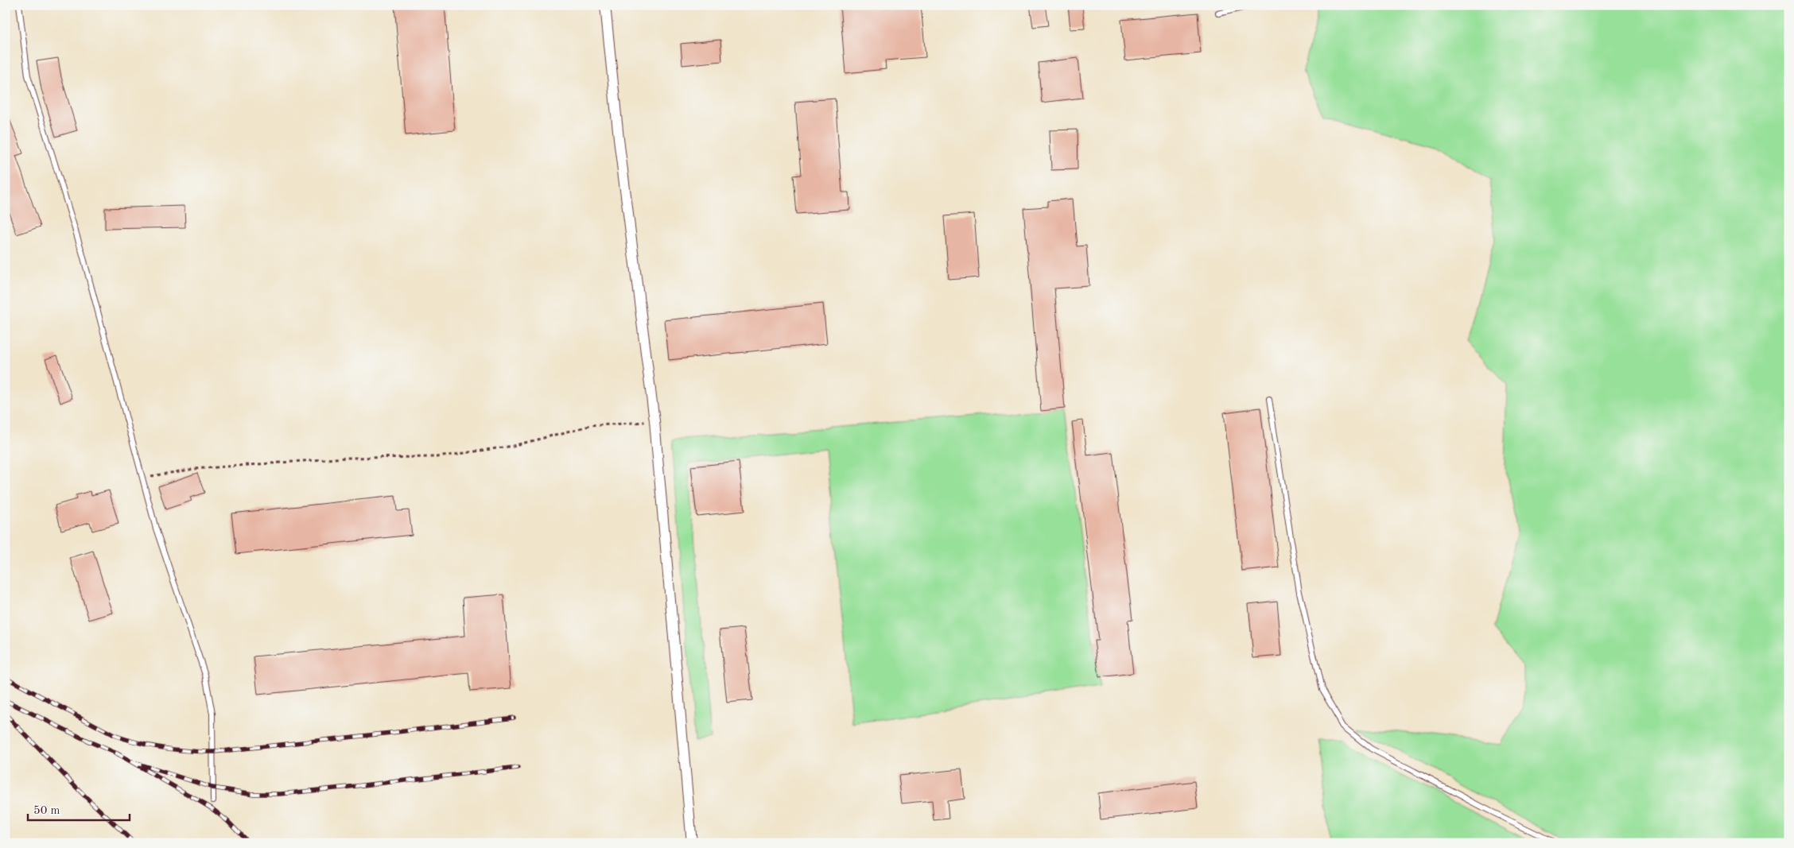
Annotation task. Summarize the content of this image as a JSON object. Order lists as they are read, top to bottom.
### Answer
{
  "scale_bar": "50 m"
}
